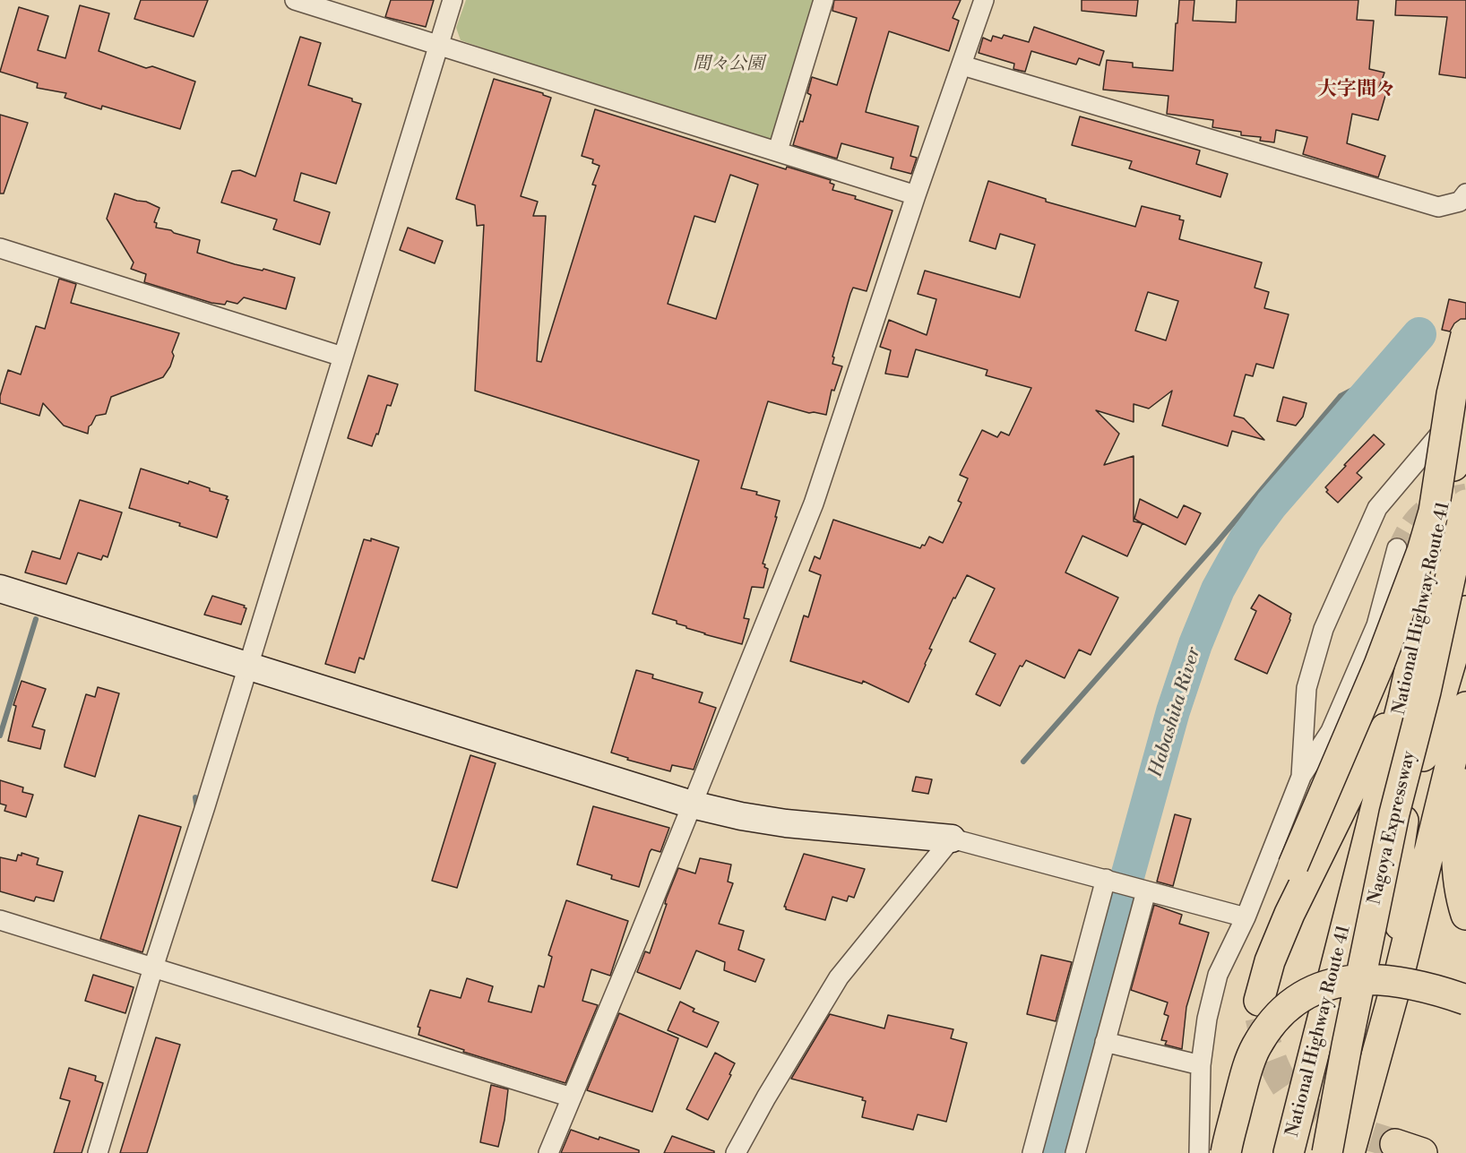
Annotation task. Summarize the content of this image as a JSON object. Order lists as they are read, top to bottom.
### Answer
{
  "streets": {
    "highway": ["National Highway Route 41", "Nagoya Expressway"]
  },
  "districts": ["大字間々"],
  "water": ["Habashita River"],
  "parks": ["間々公園"]
}
